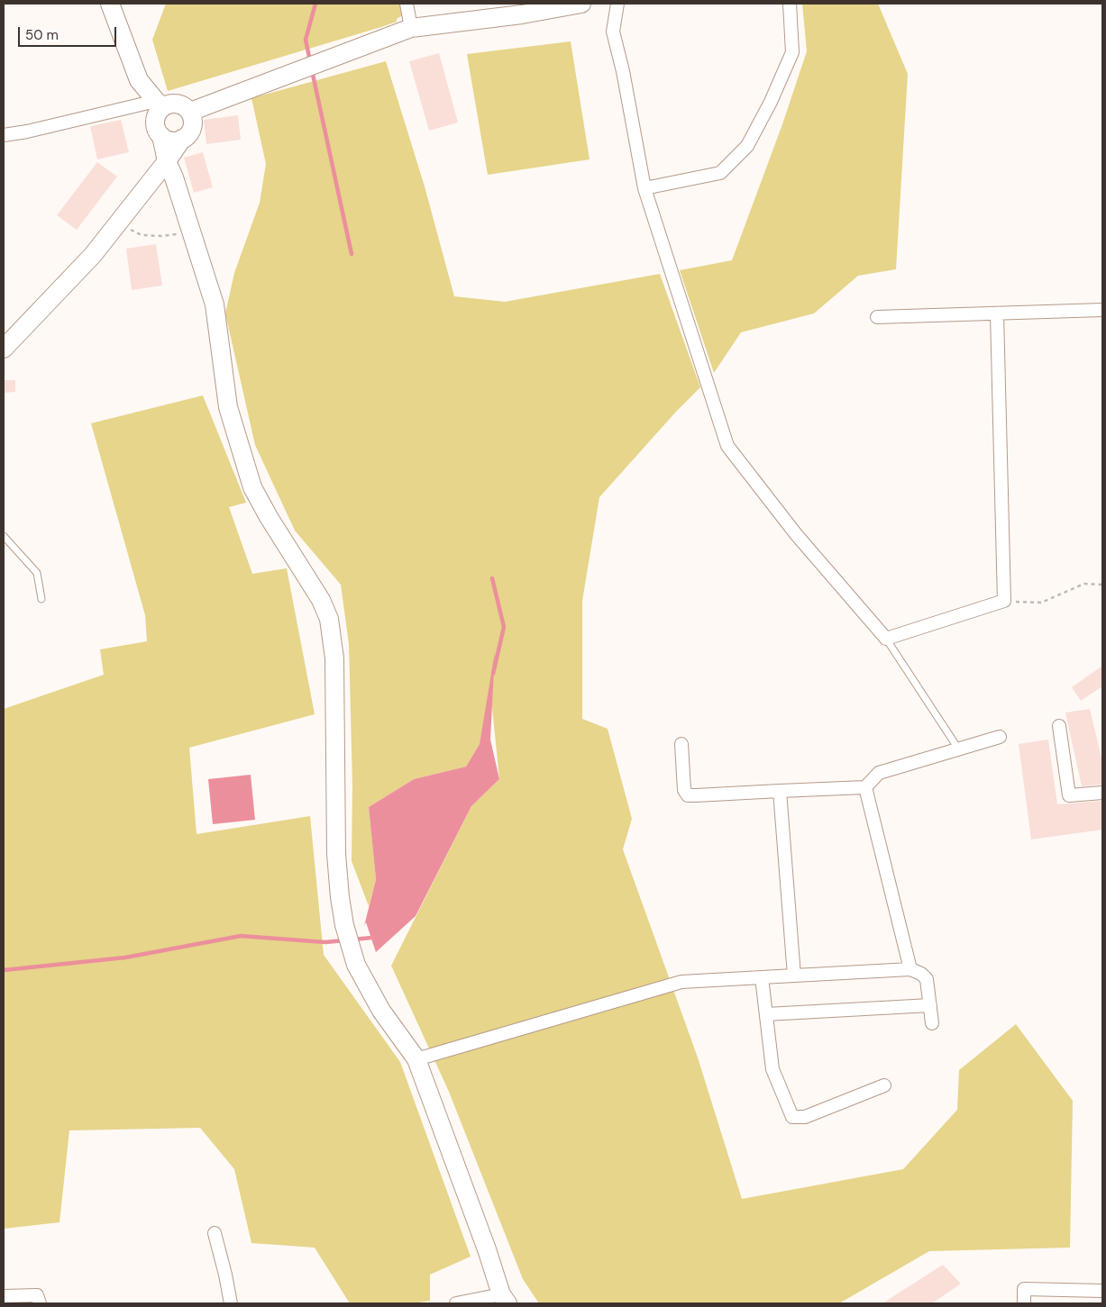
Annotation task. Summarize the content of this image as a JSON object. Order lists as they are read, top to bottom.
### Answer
{
  "scale_bar": "50 m"
}
